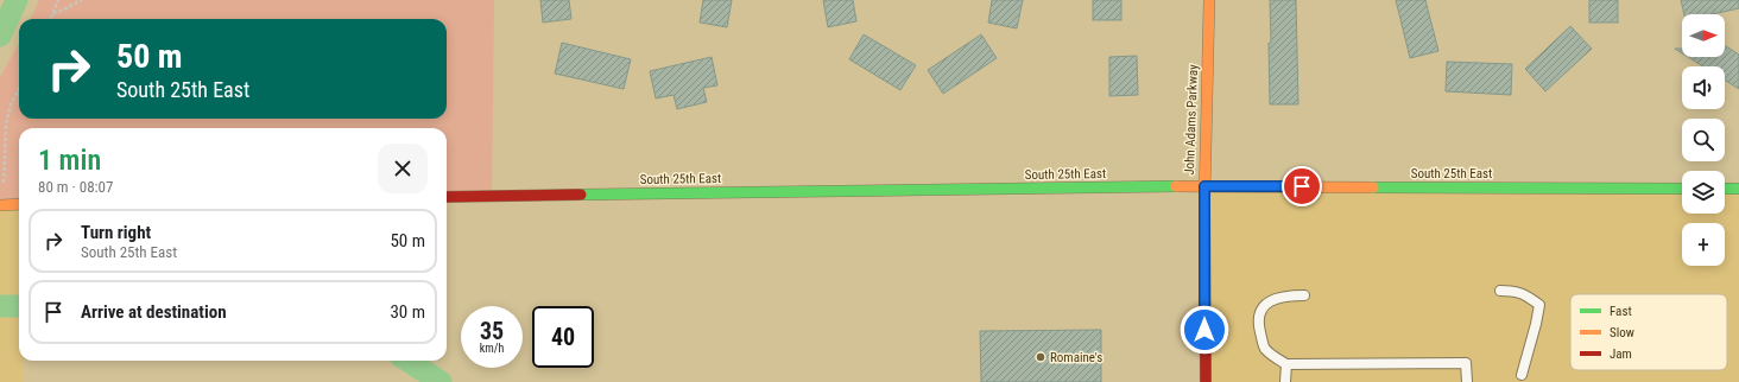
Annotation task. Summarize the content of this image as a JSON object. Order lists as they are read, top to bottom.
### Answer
{
  "streets": {
    "main road": ["John Adams Parkway", "South 25th East"]
  },
  "crossings": [
    ["John Adams Parkway", "South 25th East"]
  ],
  "places": ["Romaine's"],
  "legend": ["Fast", "Slow", "Jam"],
  "north": "right",
  "page": {
    "map_buttons": "+",
    "turn": ["50 m", "South 25th East"],
    "heading": ["1 min", "80 m · 08:07"],
    "list": [
      {
        "name": "Turn right",
        "note": "South 25th East",
        "value": "50 m"
      },
      {
        "name": "Arrive at destination",
        "value": "30 m"
      }
    ],
    "speed": "35 km/h",
    "limit": "40"
  }
}
